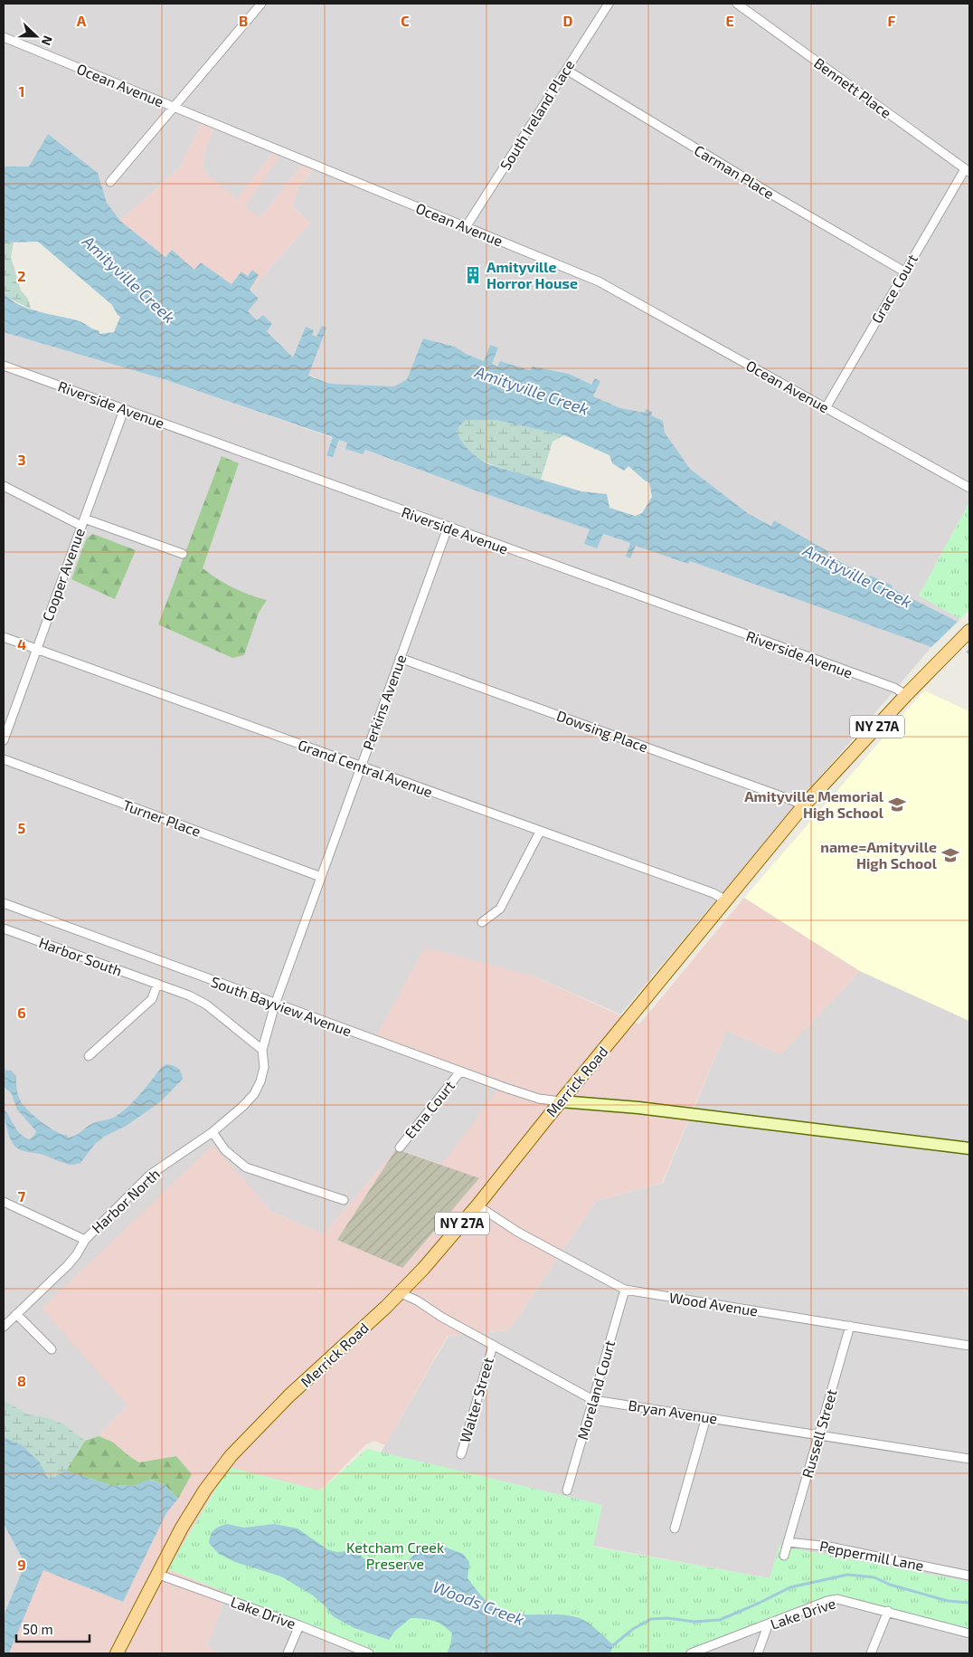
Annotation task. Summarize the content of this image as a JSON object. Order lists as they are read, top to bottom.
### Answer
{
  "streets": {
    "main road": ["NY 27A", "Merrick Road"],
    "street": [
      "Ocean Avenue",
      "Bennett Place",
      "South Ireland Place",
      "Carman Place",
      "Grace Court",
      "Riverside Avenue",
      "Cooper Avenue",
      "Perkins Avenue",
      "Dowsing Place",
      "Grand Central Avenue",
      "Turner Place",
      "Harbor South",
      "South Bayview Avenue",
      "Etna Court",
      "Harbor North",
      "Wood Avenue",
      "Moreland Court",
      "Walter Street",
      "Bryan Avenue",
      "Russell Street",
      "Peppermill Lane",
      "Lake Drive"
    ]
  },
  "crossings": [
    ["Ocean Avenue", "South Ireland Place"],
    ["Ocean Avenue", "Grace Court"],
    ["Bennett Place", "Grace Court"],
    ["South Ireland Place", "Carman Place"],
    ["Carman Place", "Grace Court"],
    ["Riverside Avenue", "Cooper Avenue"],
    ["Riverside Avenue", "Perkins Avenue"],
    ["Riverside Avenue", "Merrick Road"],
    ["Cooper Avenue", "Grand Central Avenue"],
    ["Perkins Avenue", "Dowsing Place"],
    ["Perkins Avenue", "Grand Central Avenue"],
    ["Perkins Avenue", "Turner Place"],
    ["Perkins Avenue", "South Bayview Avenue"],
    ["Perkins Avenue", "Harbor North"],
    ["Dowsing Place", "Merrick Road"],
    ["Grand Central Avenue", "Merrick Road"],
    ["Harbor South", "Harbor North"],
    ["South Bayview Avenue", "Merrick Road"],
    ["South Bayview Avenue", "Etna Court"],
    ["South Bayview Avenue", "Harbor North"],
    ["Merrick Road", "Wood Avenue"],
    ["Merrick Road", "Bryan Avenue"],
    ["Merrick Road", "Lake Drive"],
    ["Wood Avenue", "Moreland Court"],
    ["Wood Avenue", "Russell Street"],
    ["Moreland Court", "Bryan Avenue"],
    ["Walter Street", "Bryan Avenue"],
    ["Bryan Avenue", "Russell Street"],
    ["Russell Street", "Peppermill Lane"]
  ],
  "water": ["Amityville Creek", "Woods Creek"],
  "parks": ["Ketcham Creek Preserve"],
  "places": {
    "building": ["Amityville Horror House"],
    "school or university": ["Amityville Memorial High School", "name=Amityville High School"]
  },
  "scale_bar": "50 m",
  "north": "right",
  "grid": {
    "columns": [
      "A",
      "B",
      "C",
      "D",
      "E",
      "F"
    ],
    "rows": [
      "1",
      "2",
      "3",
      "4",
      "5",
      "6",
      "7",
      "8",
      "9"
    ]
  }
}
